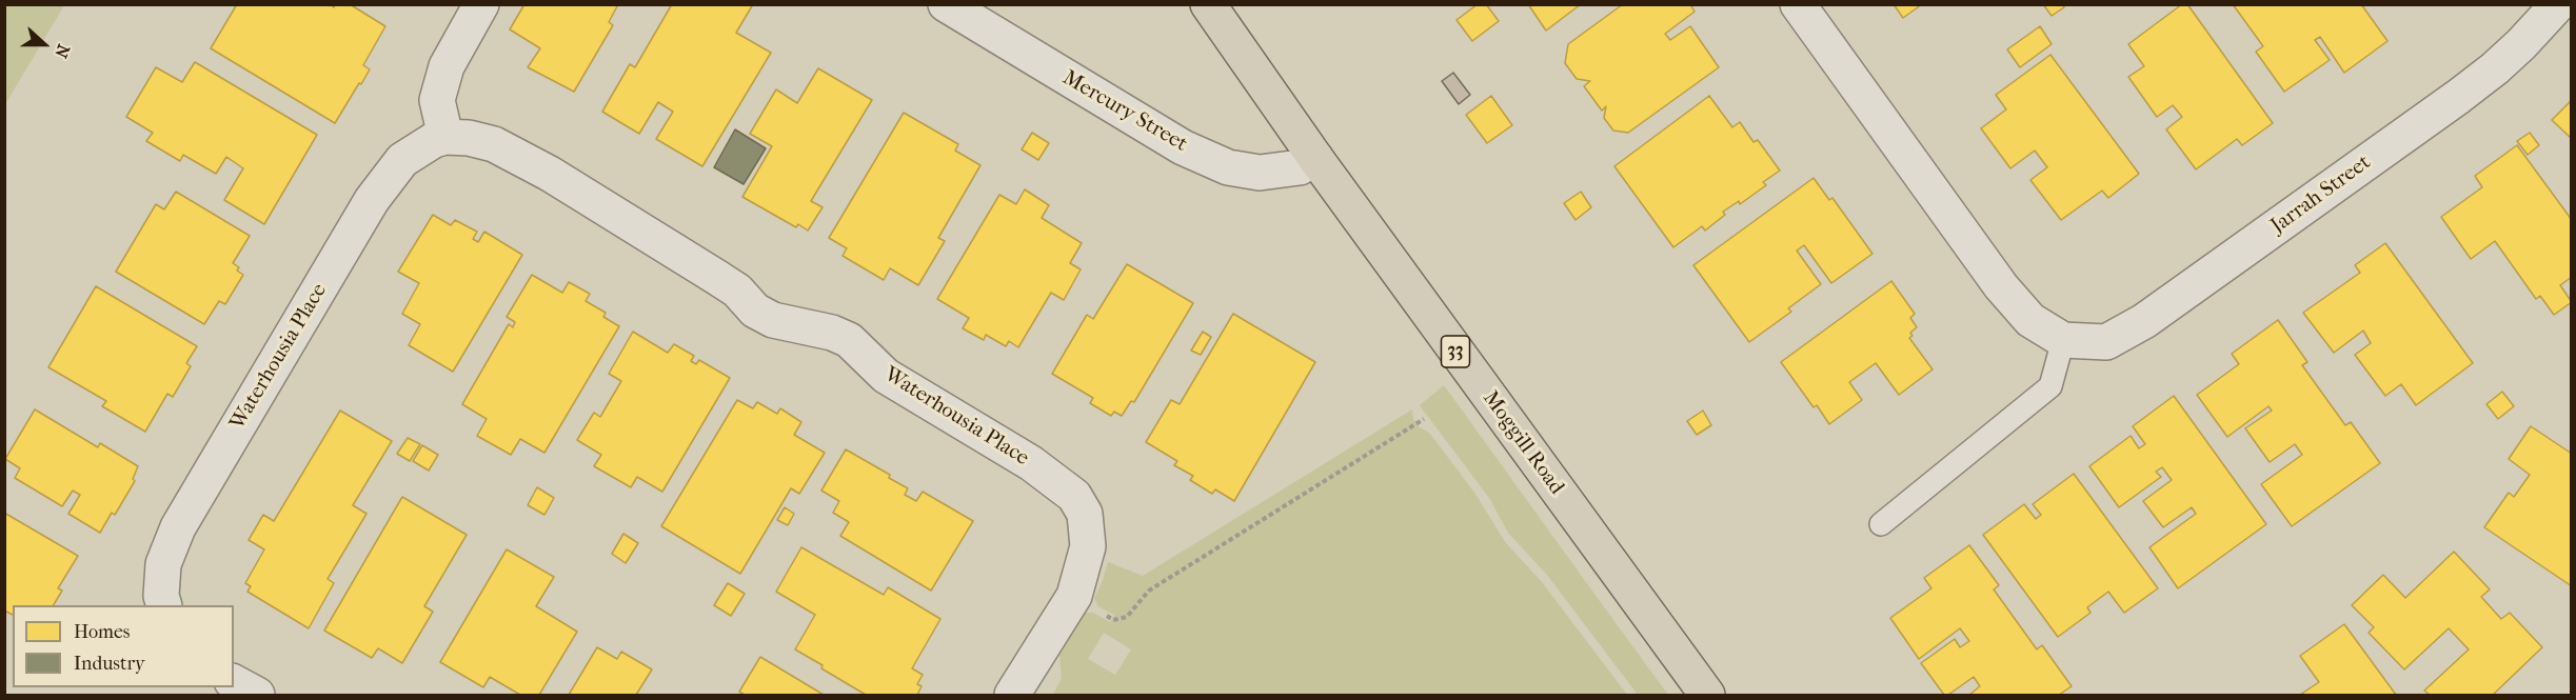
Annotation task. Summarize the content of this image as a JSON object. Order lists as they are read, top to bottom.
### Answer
{
  "streets": {
    "main road": ["33", "Moggill Road"],
    "street": ["Mercury Street", "Jarrah Street", "Waterhousia Place"]
  },
  "crossings": [
    ["Mercury Street", "Moggill Road"]
  ],
  "legend": ["Homes", "Industry"],
  "north": "right"
}
